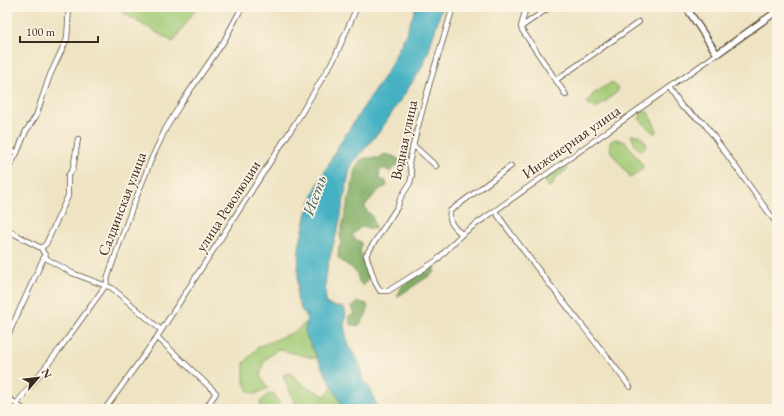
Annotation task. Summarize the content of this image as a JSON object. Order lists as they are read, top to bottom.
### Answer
{
  "streets": {
    "street": [
      "Водная улица",
      "Инженерная улица",
      "Салдинская улица",
      "улица Революции"
    ]
  },
  "crossings": [
    ["Водная улица", "Инженерная улица"]
  ],
  "water": ["Исеть"],
  "scale_bar": "100 m",
  "north": "top right"
}
